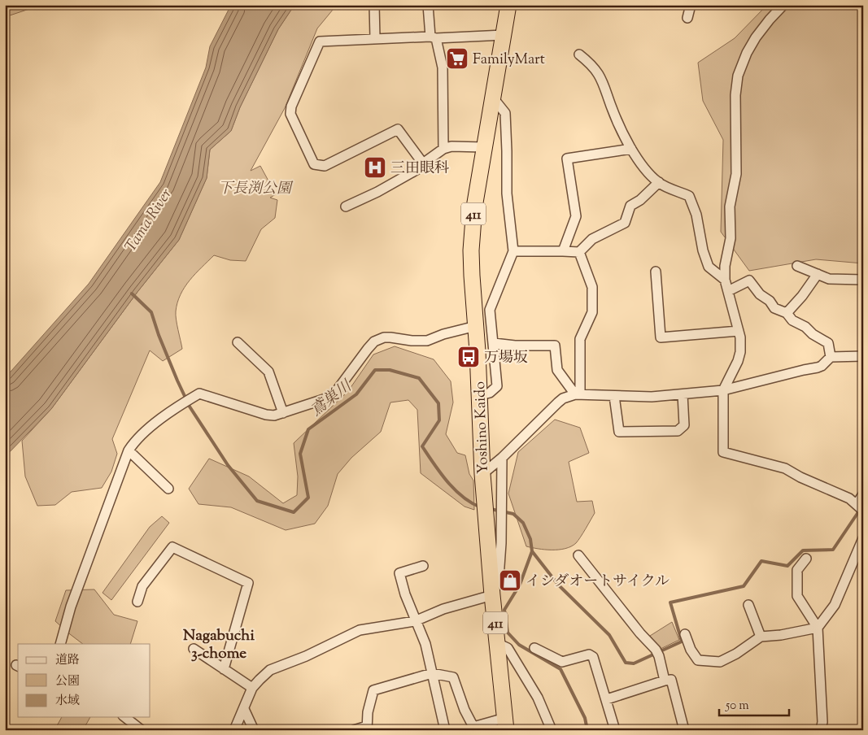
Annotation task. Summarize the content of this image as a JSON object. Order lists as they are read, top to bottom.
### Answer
{
  "streets": {
    "highway": ["411", "Yoshino Kaido"]
  },
  "districts": ["Nagabuchi 3-chome"],
  "water": ["Tama River", "鳶巣川"],
  "parks": ["下長渕公園"],
  "places": {
    "supermarket": ["FamilyMart"],
    "hospital": ["三田眼科"],
    "bus stop": ["万場坂"],
    "shop": ["イシダオートサイクル"]
  },
  "legend": ["道路", "公園", "水域"],
  "scale_bar": "50 m"
}
